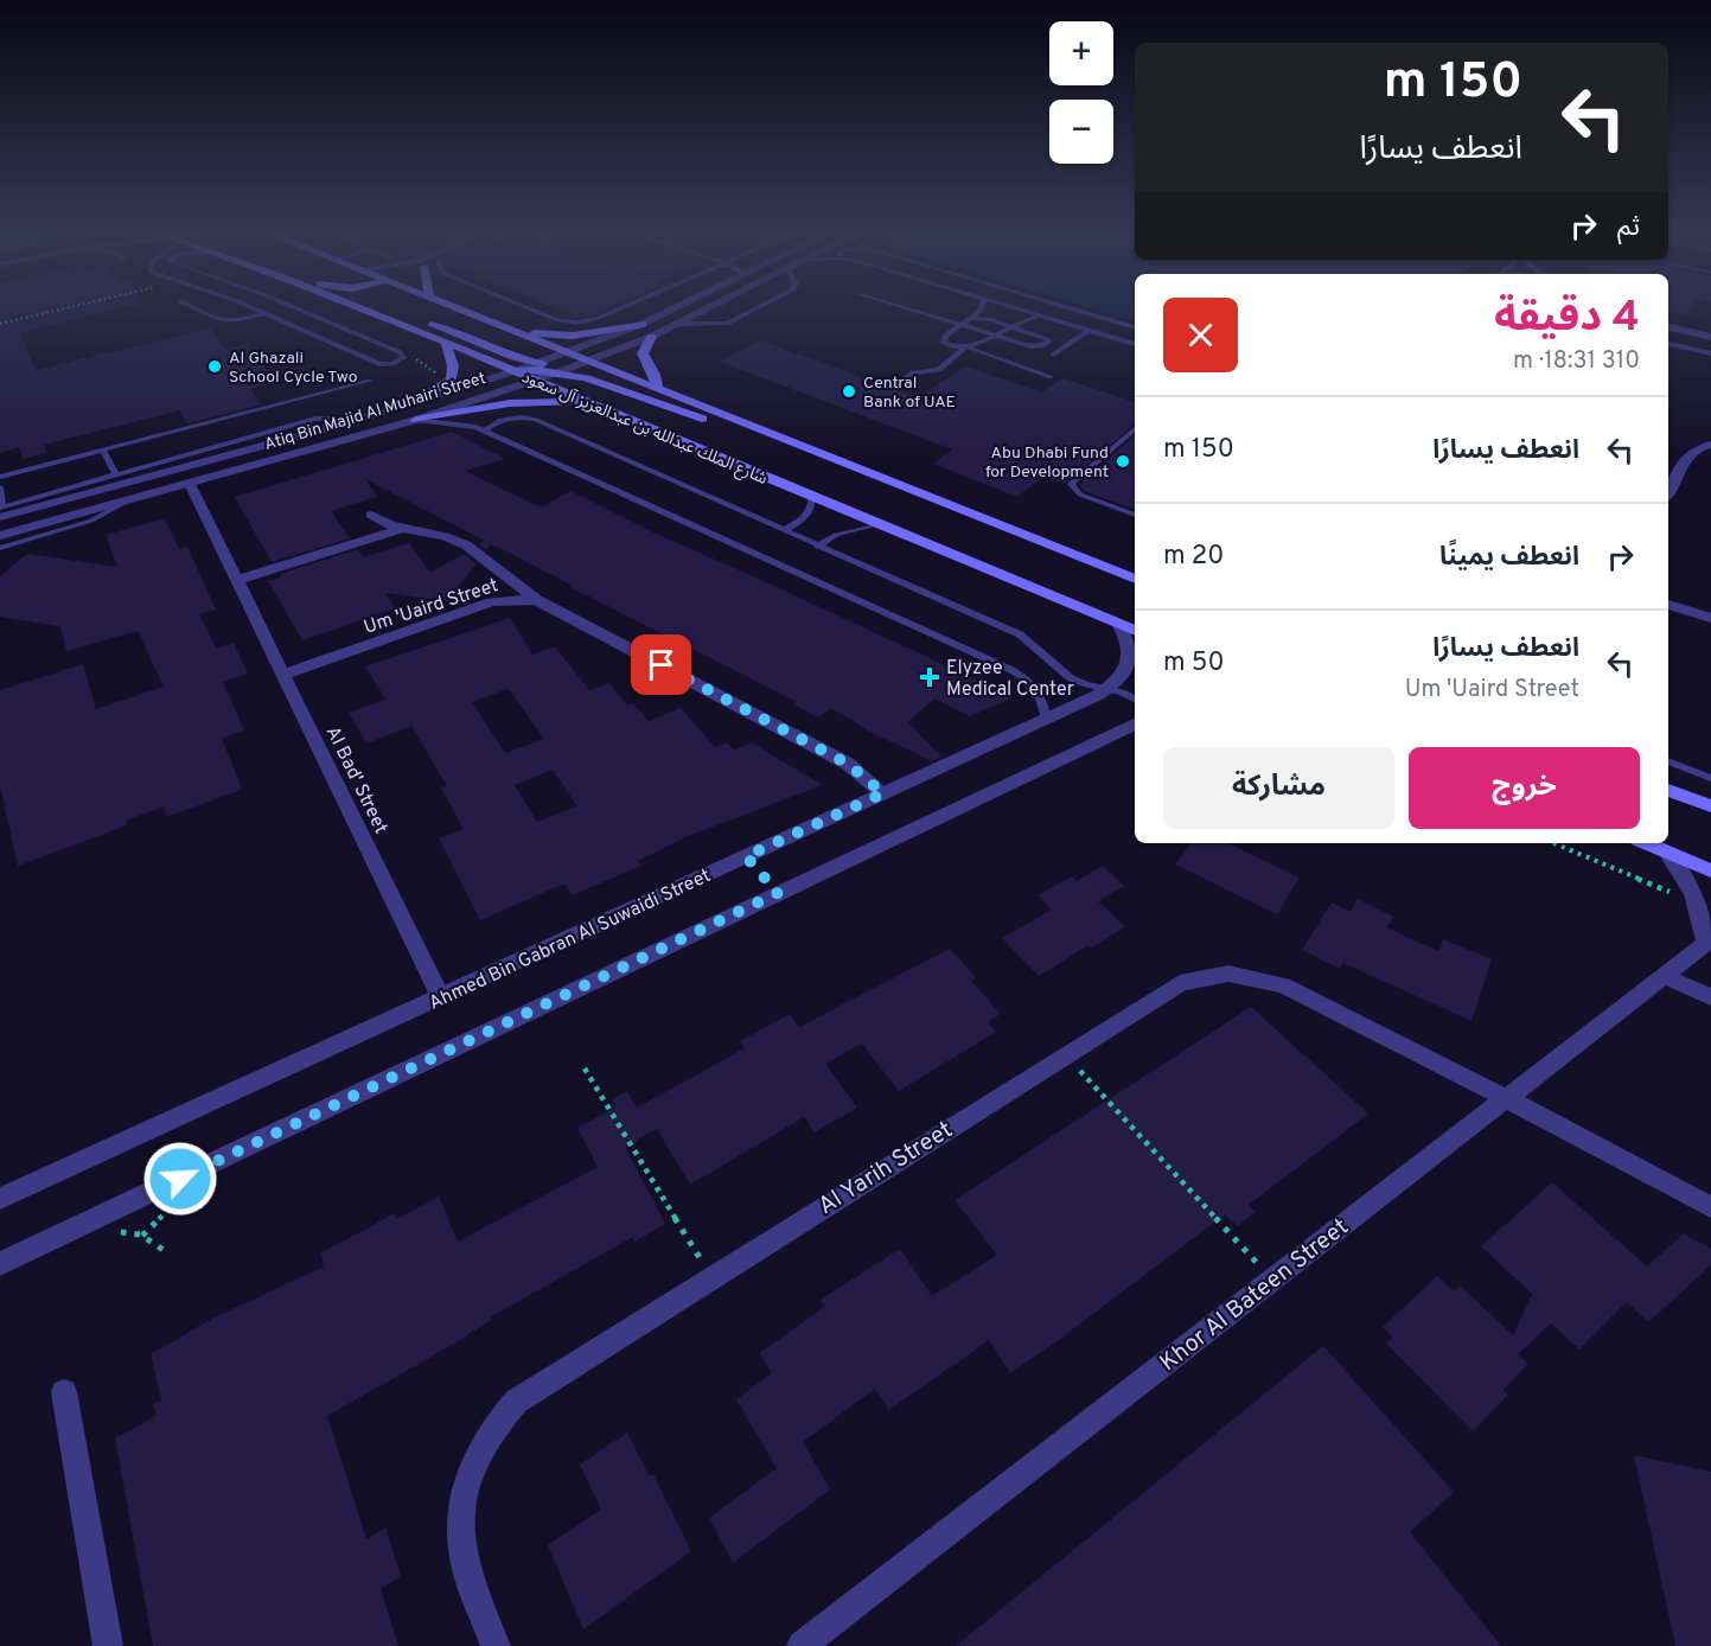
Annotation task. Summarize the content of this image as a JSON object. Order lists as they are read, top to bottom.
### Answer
{
  "streets": {
    "main road": ["شارع الملك عبدالله بن عبدالعزيز آل سعود"],
    "street": [
      "Atiq Bin Majid Al Muhairi Street",
      "Um 'Uaird Street",
      "Al Bad' Street",
      "Ahmed Bin Gabran Al Suwaidi Street",
      "Al Yarih Street",
      "Khor Al Bateen Street"
    ]
  },
  "crossings": [
    ["Atiq Bin Majid Al Muhairi Street", "شارع الملك عبدالله بن عبدالعزيز آل سعود"],
    ["Atiq Bin Majid Al Muhairi Street", "Al Bad' Street"],
    ["شارع الملك عبدالله بن عبدالعزيز آل سعود", "Ahmed Bin Gabran Al Suwaidi Street"],
    ["Um 'Uaird Street", "Al Bad' Street"],
    ["Um 'Uaird Street", "Ahmed Bin Gabran Al Suwaidi Street"],
    ["Al Bad' Street", "Ahmed Bin Gabran Al Suwaidi Street"],
    ["Al Yarih Street", "Khor Al Bateen Street"]
  ],
  "places": {
    "other": ["Al Ghazali School Cycle Two", "Central Bank of UAE", "Abu Dhabi Fund for Development"],
    "health": ["Elyzee Medical Center"]
  },
  "page": {
    "map_buttons": ["+", "−"],
    "turn": ["150 m", "انعطف يسارًا"],
    "then": "ثم",
    "heading": ["4 دقيقة", "310 m · 18:31"],
    "list": [
      {
        "name": "انعطف يسارًا",
        "value": "150 m"
      },
      {
        "name": "انعطف يمينًا",
        "value": "20 m"
      },
      {
        "name": "انعطف يسارًا",
        "note": "Um 'Uaird Street",
        "value": "50 m"
      }
    ],
    "buttons": ["خروج", "مشاركة"]
  }
}
